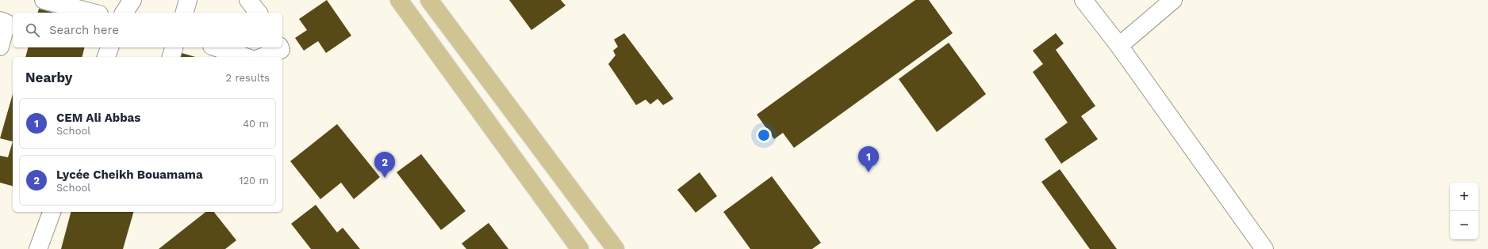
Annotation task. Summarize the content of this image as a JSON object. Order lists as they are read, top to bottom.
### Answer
{
  "page": {
    "search": "Search here",
    "heading": ["Nearby", "2 results"],
    "list": [
      {
        "mark": "1",
        "name": "CEM Ali Abbas",
        "note": "School",
        "value": "40 m"
      },
      {
        "mark": "2",
        "name": "Lycée Cheikh Bouamama",
        "note": "School",
        "value": "120 m"
      }
    ],
    "pins": ["1", "2"],
    "map_buttons": ["+", "−"]
  }
}
